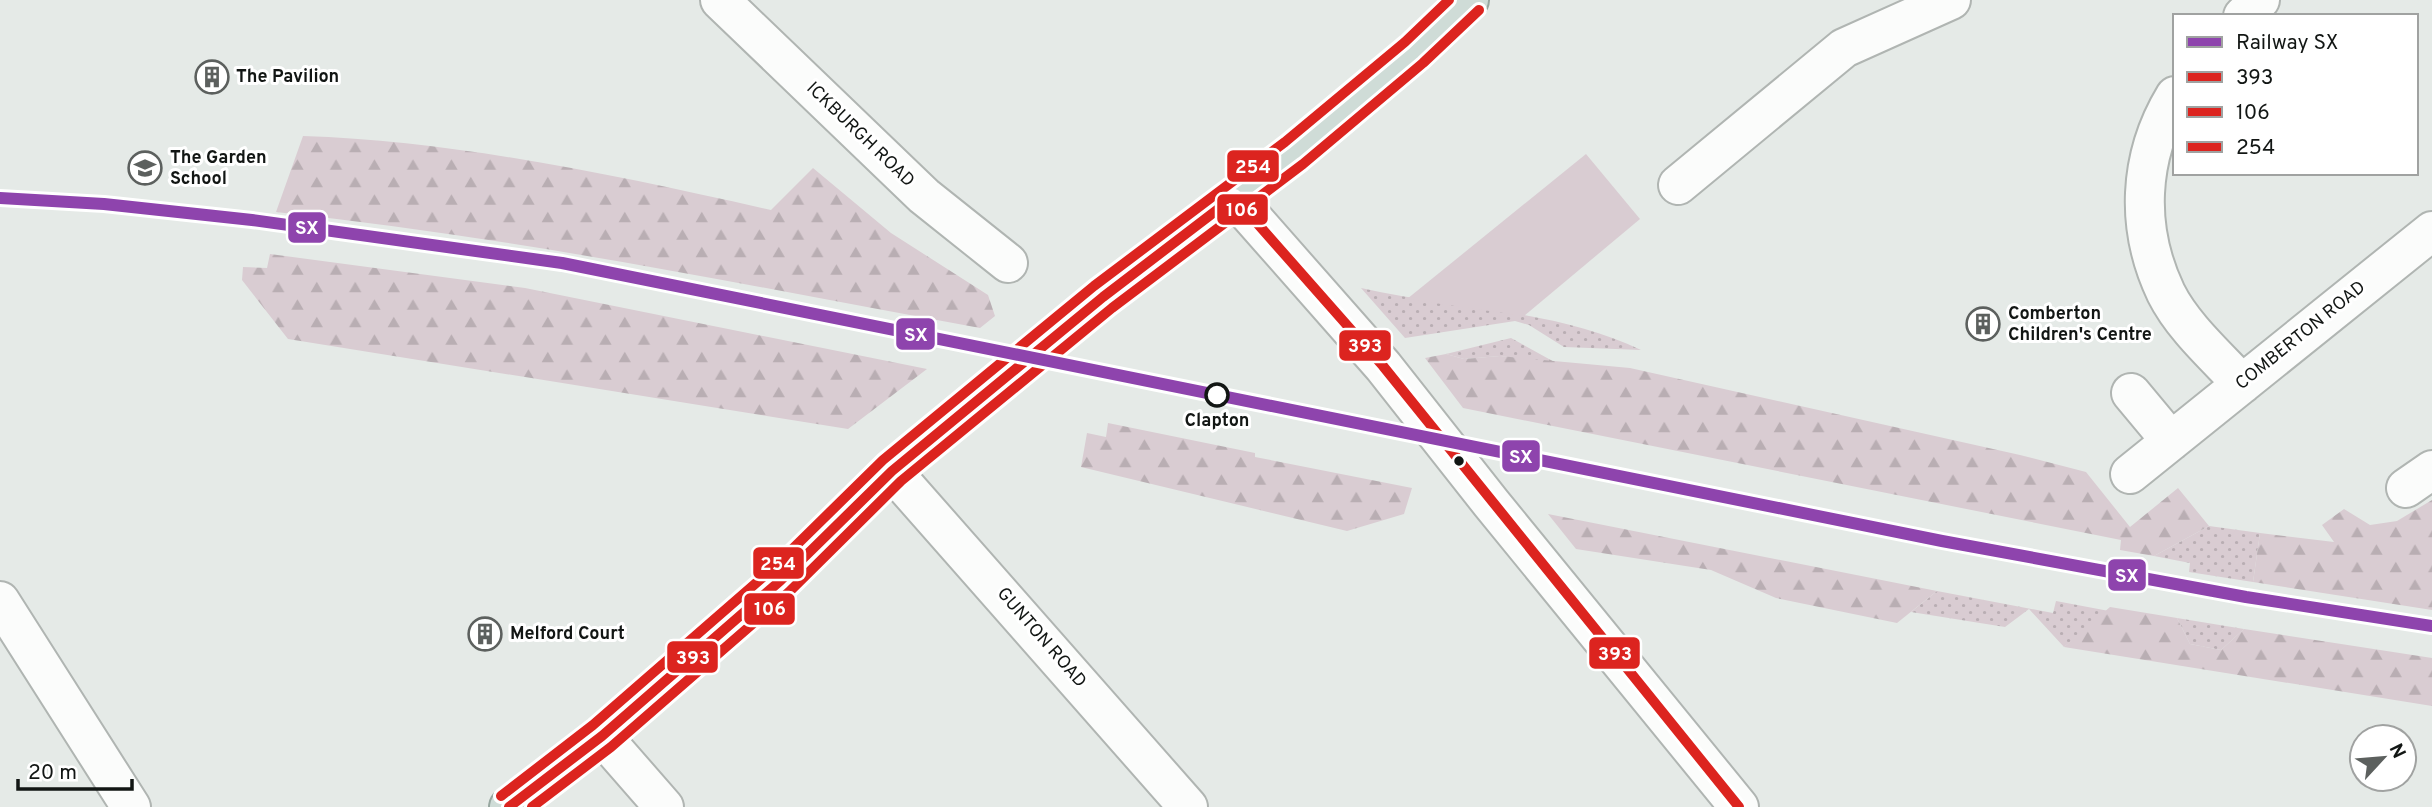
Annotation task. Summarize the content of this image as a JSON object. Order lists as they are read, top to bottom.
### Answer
{
  "streets": {
    "street": ["ICKBURGH ROAD", "COMBERTON ROAD", "GUNTON ROAD"]
  },
  "places": {
    "building": ["The Pavilion", "Comberton Children's Centre", "Melford Court"],
    "school or university": ["The Garden School"],
    "other": ["Clapton"]
  },
  "lines": [
    "transit line 254",
    "transit line 106",
    "transit line 393",
    "rail line SX"
  ],
  "legend": [
    "Railway SX",
    "393",
    "106",
    "254"
  ],
  "scale_bar": "20 m",
  "north": "top right"
}
